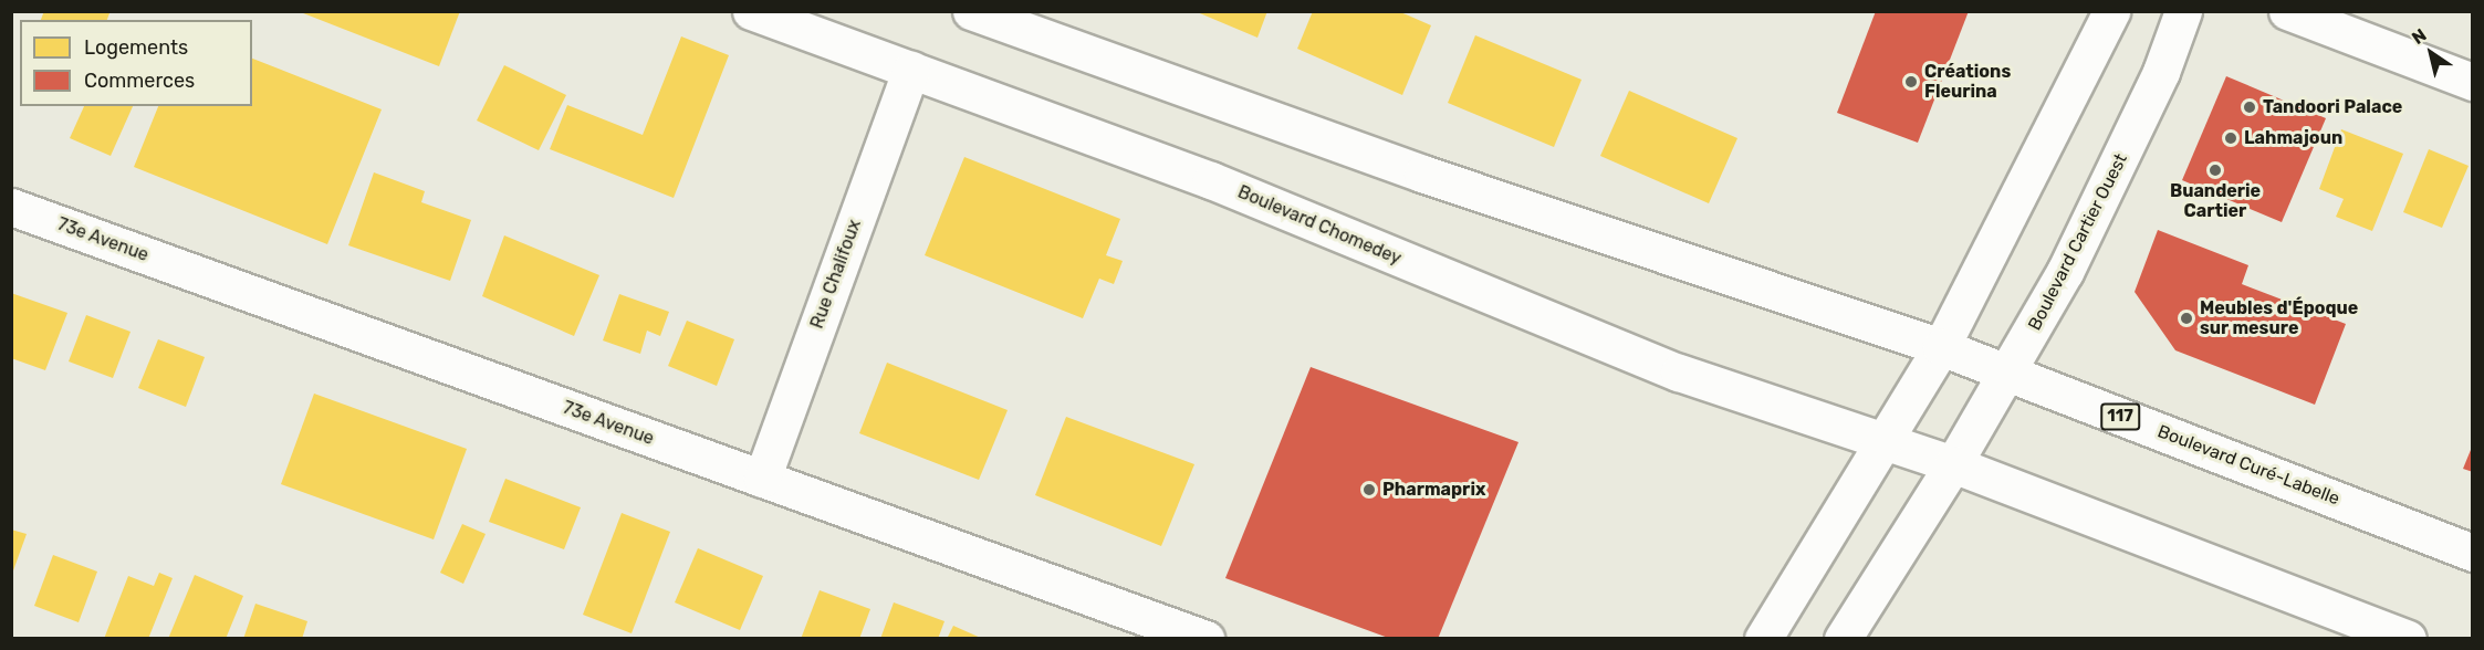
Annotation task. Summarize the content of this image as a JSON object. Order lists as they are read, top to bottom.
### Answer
{
  "streets": {
    "street": [
      "Boulevard Chomedey",
      "73e Avenue",
      "Boulevard Cartier Ouest",
      "Rue Chalifoux",
      "117",
      "Boulevard Curé-Labelle"
    ]
  },
  "crossings": [
    ["Boulevard Chomedey", "Rue Chalifoux"],
    ["73e Avenue", "Rue Chalifoux"],
    ["Boulevard Cartier Ouest", "Boulevard Curé-Labelle"]
  ],
  "places": [
    "Créations Fleurina",
    "Tandoori Palace",
    "Lahmajoun",
    "Buanderie Cartier",
    "Meubles d'Époque sur mesure",
    "Pharmaprix"
  ],
  "legend": ["Logements", "Commerces"],
  "north": "top left"
}
